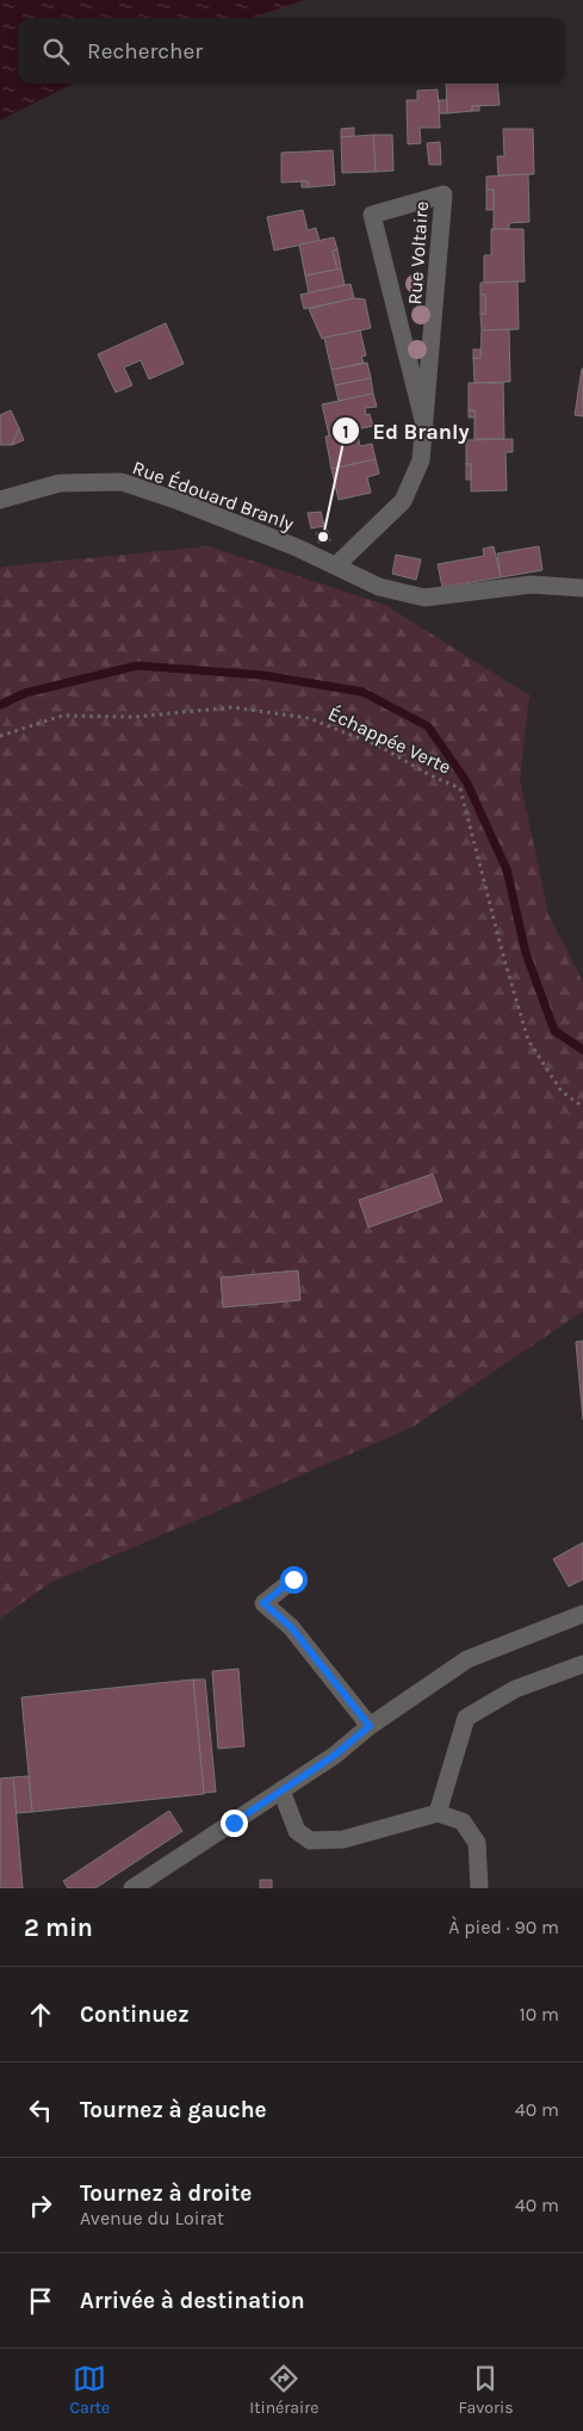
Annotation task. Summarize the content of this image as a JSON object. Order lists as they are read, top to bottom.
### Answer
{
  "streets": {
    "street": ["Rue Voltaire", "Rue Édouard Branly"],
    "path": ["Échappée Verte"]
  },
  "crossings": [
    ["Rue Voltaire", "Rue Édouard Branly"]
  ],
  "places": ["Ed Branly"],
  "page": {
    "search": "Rechercher",
    "heading": ["2 min", "À pied · 90 m"],
    "list": [
      ["Continuez", "10 m"],
      ["Tournez à gauche", "40 m"],
      ["Tournez à droite", "Avenue du Loirat", "40 m"],
      "Arrivée à destination"
    ],
    "nav": ["Carte", "Itinéraire", "Favoris"]
  }
}
